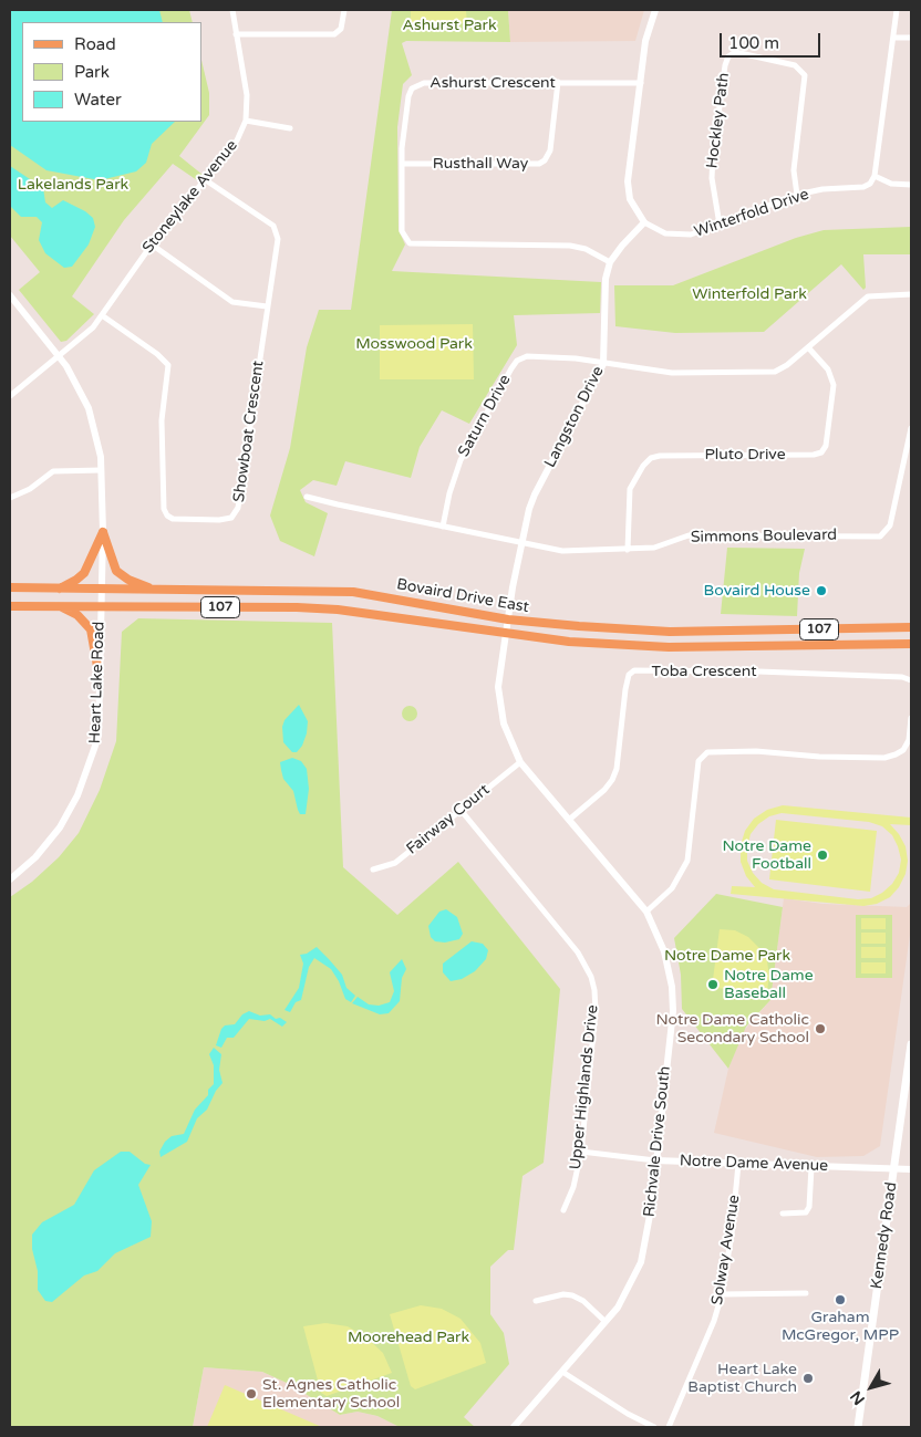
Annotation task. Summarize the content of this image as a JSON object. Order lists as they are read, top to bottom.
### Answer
{
  "streets": {
    "main road": ["Bovaird Drive East", "107", "Kennedy Road"],
    "street": [
      "Ashurst Crescent",
      "Hockley Path",
      "Rusthall Way",
      "Stoneylake Avenue",
      "Winterfold Drive",
      "Saturn Drive",
      "Langston Drive",
      "Showboat Crescent",
      "Pluto Drive",
      "Simmons Boulevard",
      "Toba Crescent",
      "Heart Lake Road",
      "Fairway Court",
      "Upper Highlands Drive",
      "Richvale Drive South",
      "Notre Dame Avenue",
      "Solway Avenue"
    ]
  },
  "crossings": [
    ["Ashurst Crescent", "Rusthall Way"],
    ["Ashurst Crescent", "Langston Drive"],
    ["Hockley Path", "Winterfold Drive"],
    ["Stoneylake Avenue", "Showboat Crescent"],
    ["Stoneylake Avenue", "Heart Lake Road"],
    ["Saturn Drive", "Langston Drive"],
    ["Saturn Drive", "Simmons Boulevard"],
    ["Langston Drive", "Simmons Boulevard"],
    ["Langston Drive", "Bovaird Drive East"],
    ["Langston Drive", "Richvale Drive South"],
    ["Pluto Drive", "Simmons Boulevard"],
    ["Bovaird Drive East", "Heart Lake Road"],
    ["Bovaird Drive East", "Richvale Drive South"],
    ["Toba Crescent", "Richvale Drive South"],
    ["Fairway Court", "Upper Highlands Drive"],
    ["Fairway Court", "Richvale Drive South"],
    ["Upper Highlands Drive", "Notre Dame Avenue"],
    ["Richvale Drive South", "Notre Dame Avenue"],
    ["Notre Dame Avenue", "Kennedy Road"],
    ["Notre Dame Avenue", "Solway Avenue"]
  ],
  "parks": [
    "Ashurst Park",
    "Lakelands Park",
    "Winterfold Park",
    "Mosswood Park",
    "Notre Dame Park",
    "Moorehead Park"
  ],
  "places": [
    "Bovaird House",
    "Notre Dame Football",
    "Notre Dame Baseball",
    "Notre Dame Catholic Secondary School",
    "Graham McGregor, MPP",
    "Heart Lake Baptist Church",
    "St. Agnes Catholic Elementary School"
  ],
  "legend": ["Road", "Park", "Water"],
  "scale_bar": "100 m",
  "north": "bottom left"
}
